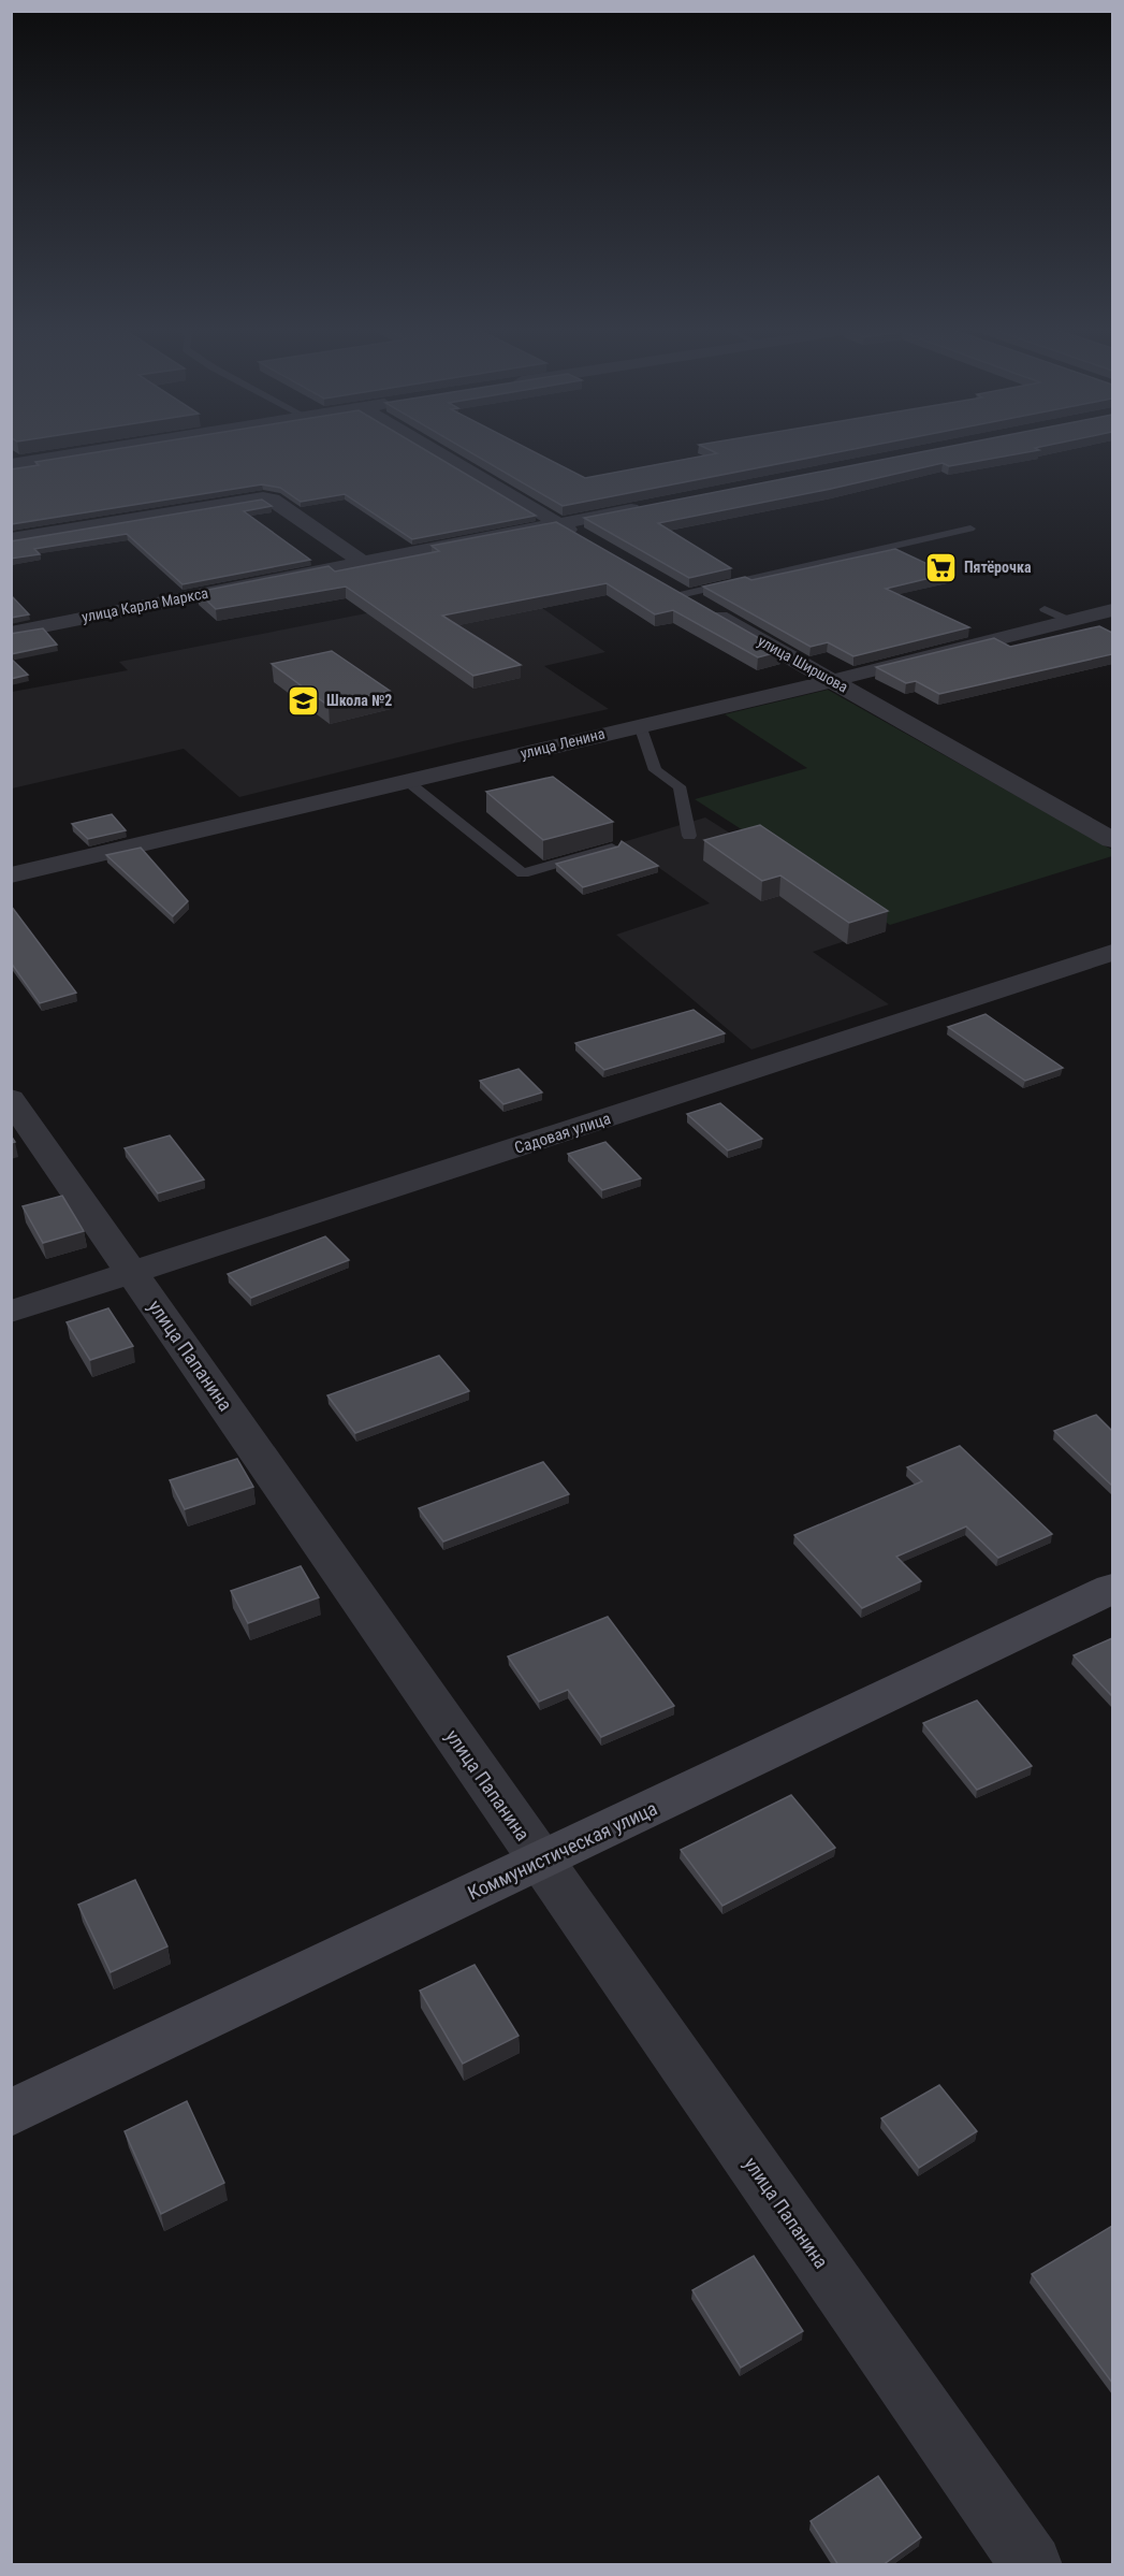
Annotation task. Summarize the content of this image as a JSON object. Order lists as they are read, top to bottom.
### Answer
{
  "streets": {
    "street": [
      "улица Карла Маркса",
      "улица Ширшова",
      "улица Ленина",
      "Садовая улица",
      "улица Папанина",
      "Коммунистическая улица"
    ]
  },
  "crossings": [
    ["улица Ширшова", "улица Ленина"],
    ["Садовая улица", "улица Папанина"],
    ["улица Папанина", "Коммунистическая улица"]
  ],
  "places": {
    "supermarket": ["Пятёрочка"],
    "school or university": ["Школа №2"]
  }
}
